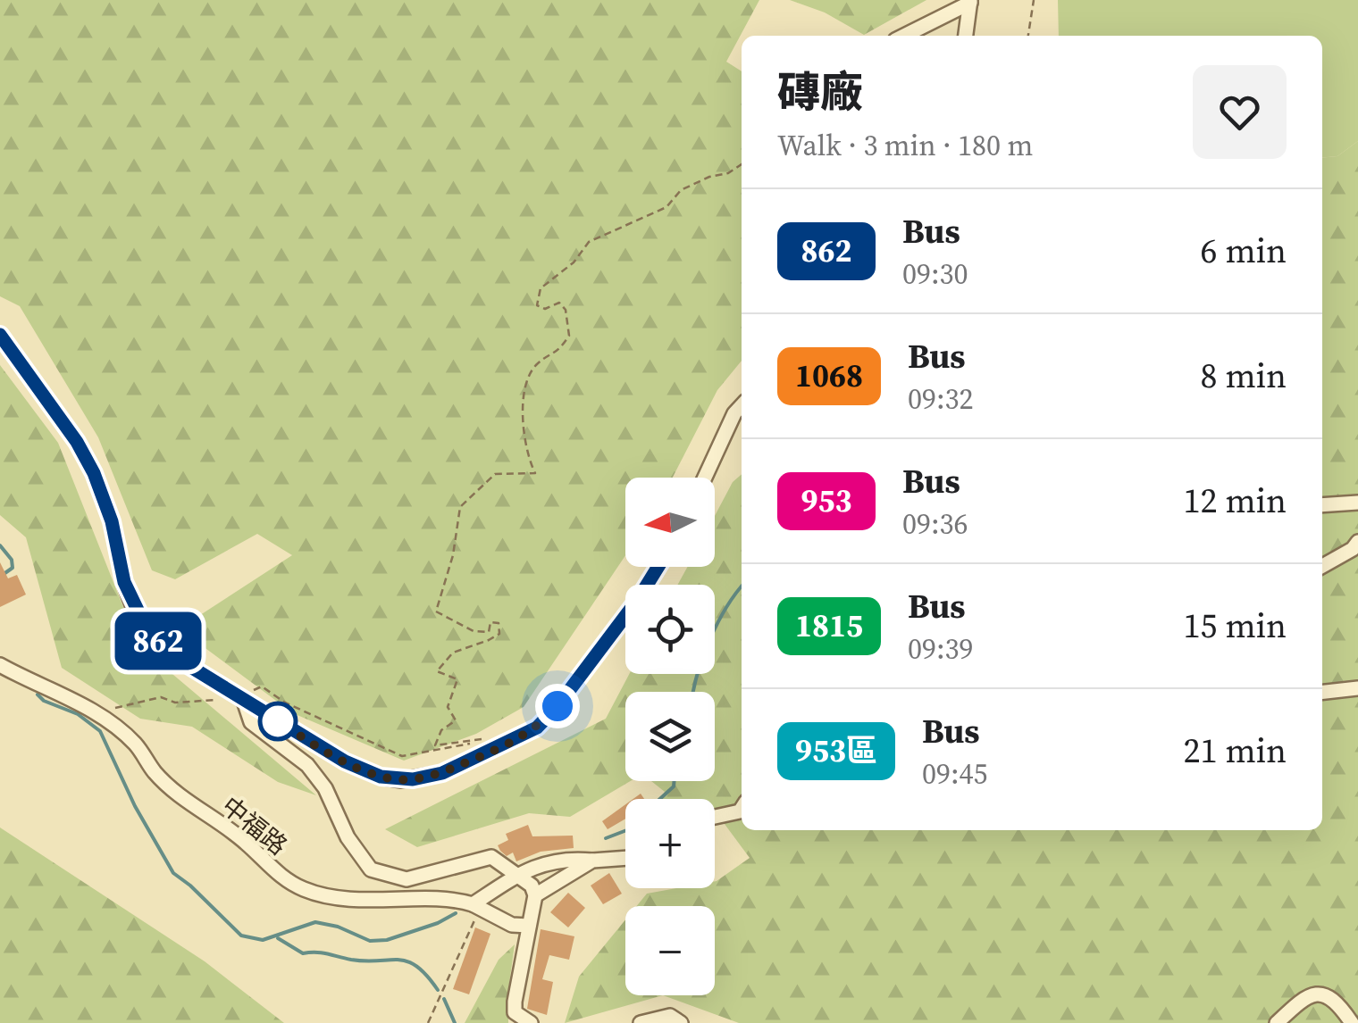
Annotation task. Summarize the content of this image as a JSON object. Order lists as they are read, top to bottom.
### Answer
{
  "streets": {
    "street": ["中福路"]
  },
  "lines": ["bus line 862"],
  "north": "left",
  "page": {
    "on_map": "862",
    "heading": ["磚廠", "Walk · 3 min · 180 m"],
    "list": [
      {
        "mark": "862",
        "name": "Bus",
        "note": "09:30",
        "value": "6 min"
      },
      {
        "mark": "1068",
        "name": "Bus",
        "note": "09:32",
        "value": "8 min"
      },
      {
        "mark": "953",
        "name": "Bus",
        "note": "09:36",
        "value": "12 min"
      },
      {
        "mark": "1815",
        "name": "Bus",
        "note": "09:39",
        "value": "15 min"
      },
      {
        "mark": "953區",
        "name": "Bus",
        "note": "09:45",
        "value": "21 min"
      }
    ],
    "map_buttons": ["+", "−"]
  }
}
